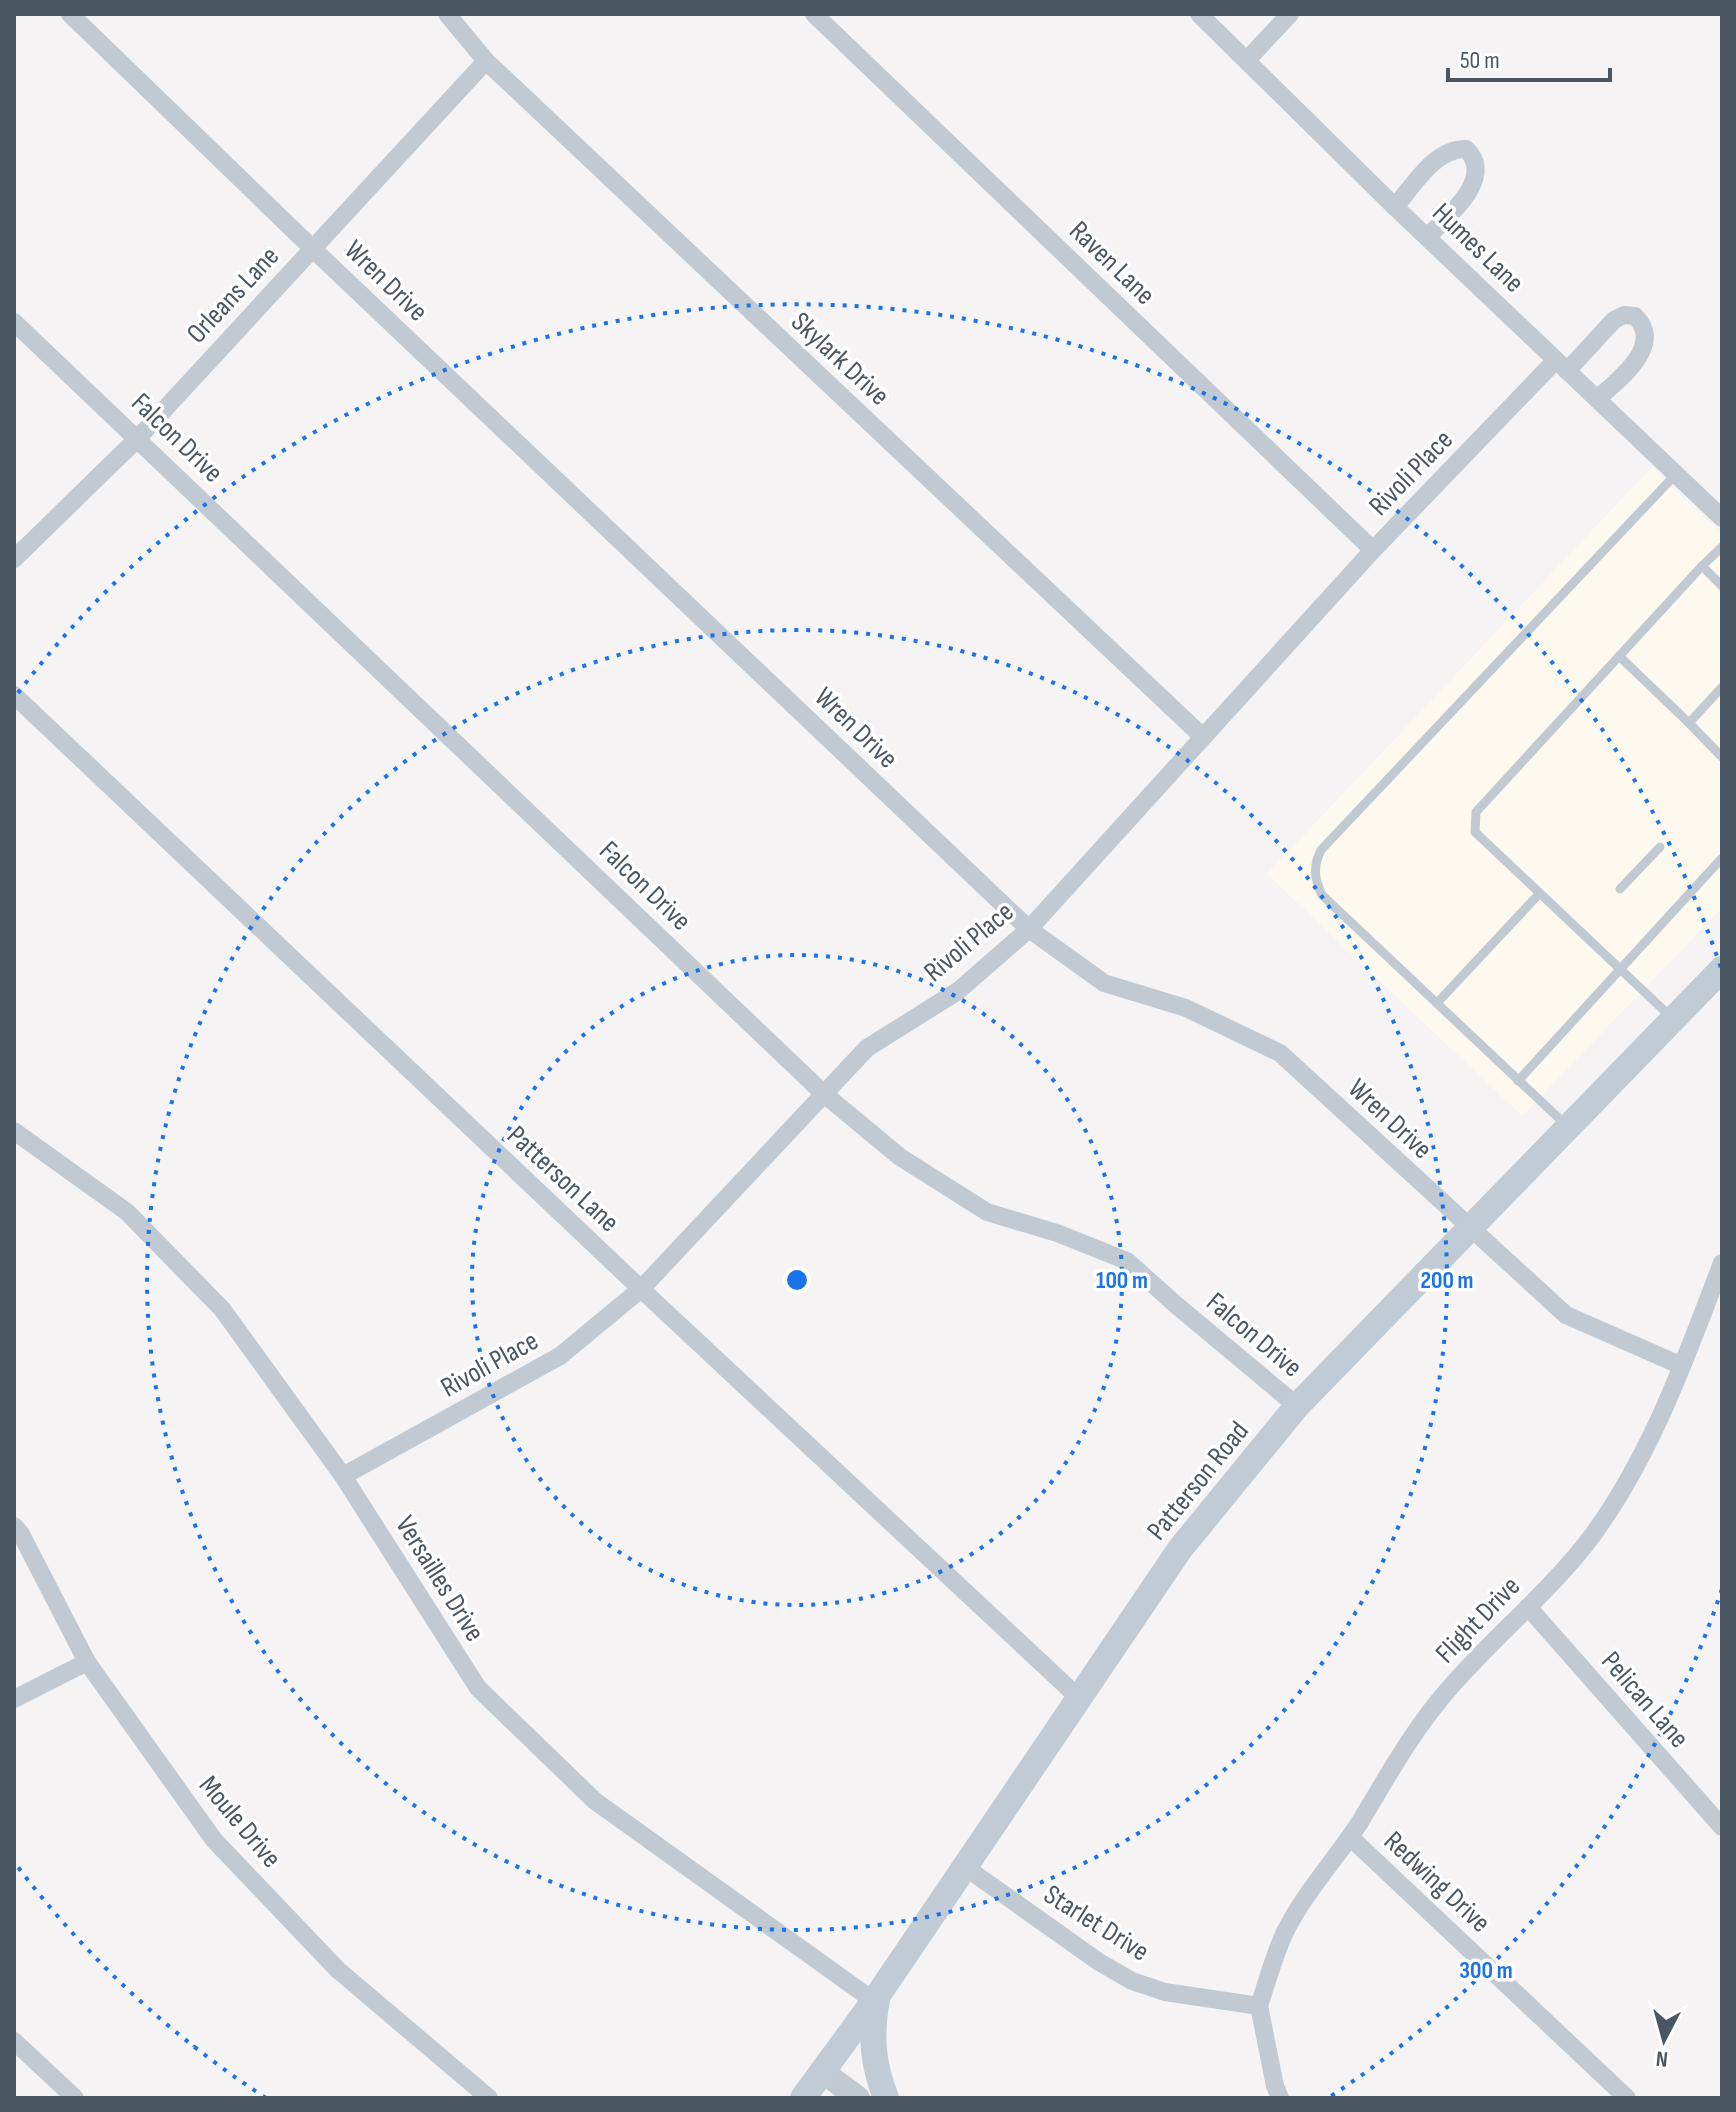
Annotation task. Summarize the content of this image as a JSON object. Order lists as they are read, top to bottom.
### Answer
{
  "streets": {
    "main road": ["Patterson Road"],
    "street": [
      "Humes Lane",
      "Raven Lane",
      "Wren Drive",
      "Orleans Lane",
      "Skylark Drive",
      "Falcon Drive",
      "Rivoli Place",
      "Patterson Lane",
      "Versailles Drive",
      "Flight Drive",
      "Pelican Lane",
      "Moule Drive",
      "Redwing Drive",
      "Starlet Drive"
    ]
  },
  "crossings": [
    ["Humes Lane", "Rivoli Place"],
    ["Raven Lane", "Rivoli Place"],
    ["Wren Drive", "Orleans Lane"],
    ["Wren Drive", "Rivoli Place"],
    ["Wren Drive", "Patterson Road"],
    ["Wren Drive", "Flight Drive"],
    ["Orleans Lane", "Skylark Drive"],
    ["Orleans Lane", "Falcon Drive"],
    ["Skylark Drive", "Rivoli Place"],
    ["Falcon Drive", "Rivoli Place"],
    ["Falcon Drive", "Patterson Road"],
    ["Rivoli Place", "Patterson Lane"],
    ["Rivoli Place", "Versailles Drive"],
    ["Patterson Lane", "Patterson Road"],
    ["Patterson Road", "Versailles Drive"],
    ["Patterson Road", "Starlet Drive"],
    ["Flight Drive", "Pelican Lane"],
    ["Flight Drive", "Redwing Drive"],
    ["Flight Drive", "Starlet Drive"]
  ],
  "scale_bar": "50 m",
  "north": "bottom",
  "rings": ["100 m", "200 m", "300 m"]
}
